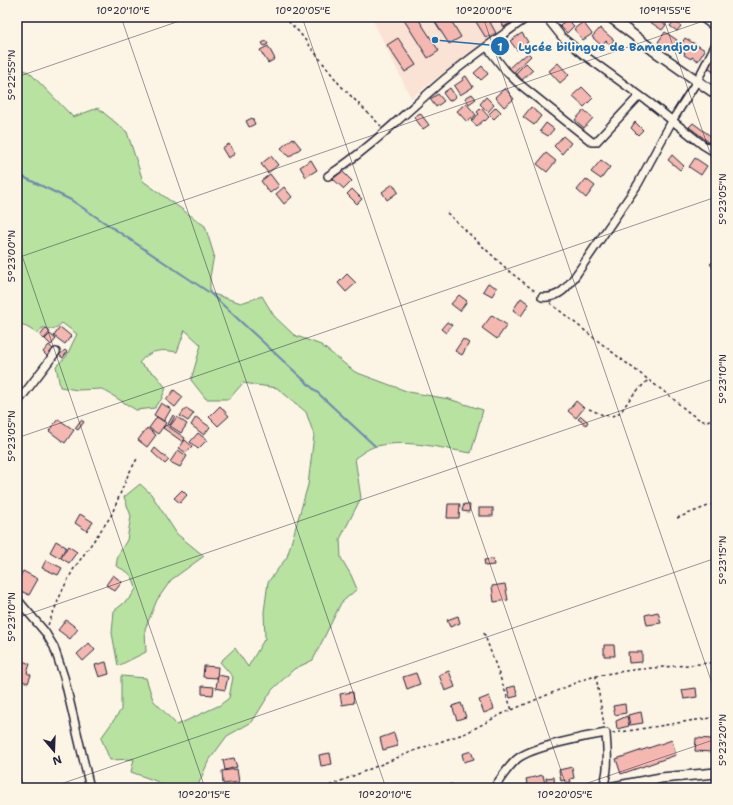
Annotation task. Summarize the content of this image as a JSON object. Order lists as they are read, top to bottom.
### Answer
{
  "places": ["Lycée bilingue de Bamendjou"],
  "north": "bottom",
  "coordinates": [
    "10°20'10\"E",
    "10°20'05\"E",
    "10°20'00\"E",
    "10°19'55\"E",
    "5°22'55\"N",
    "5°23'05\"N",
    "5°23'00\"N",
    "5°23'10\"N",
    "5°23'15\"N",
    "5°23'20\"N",
    "10°20'15\"E"
  ]
}
